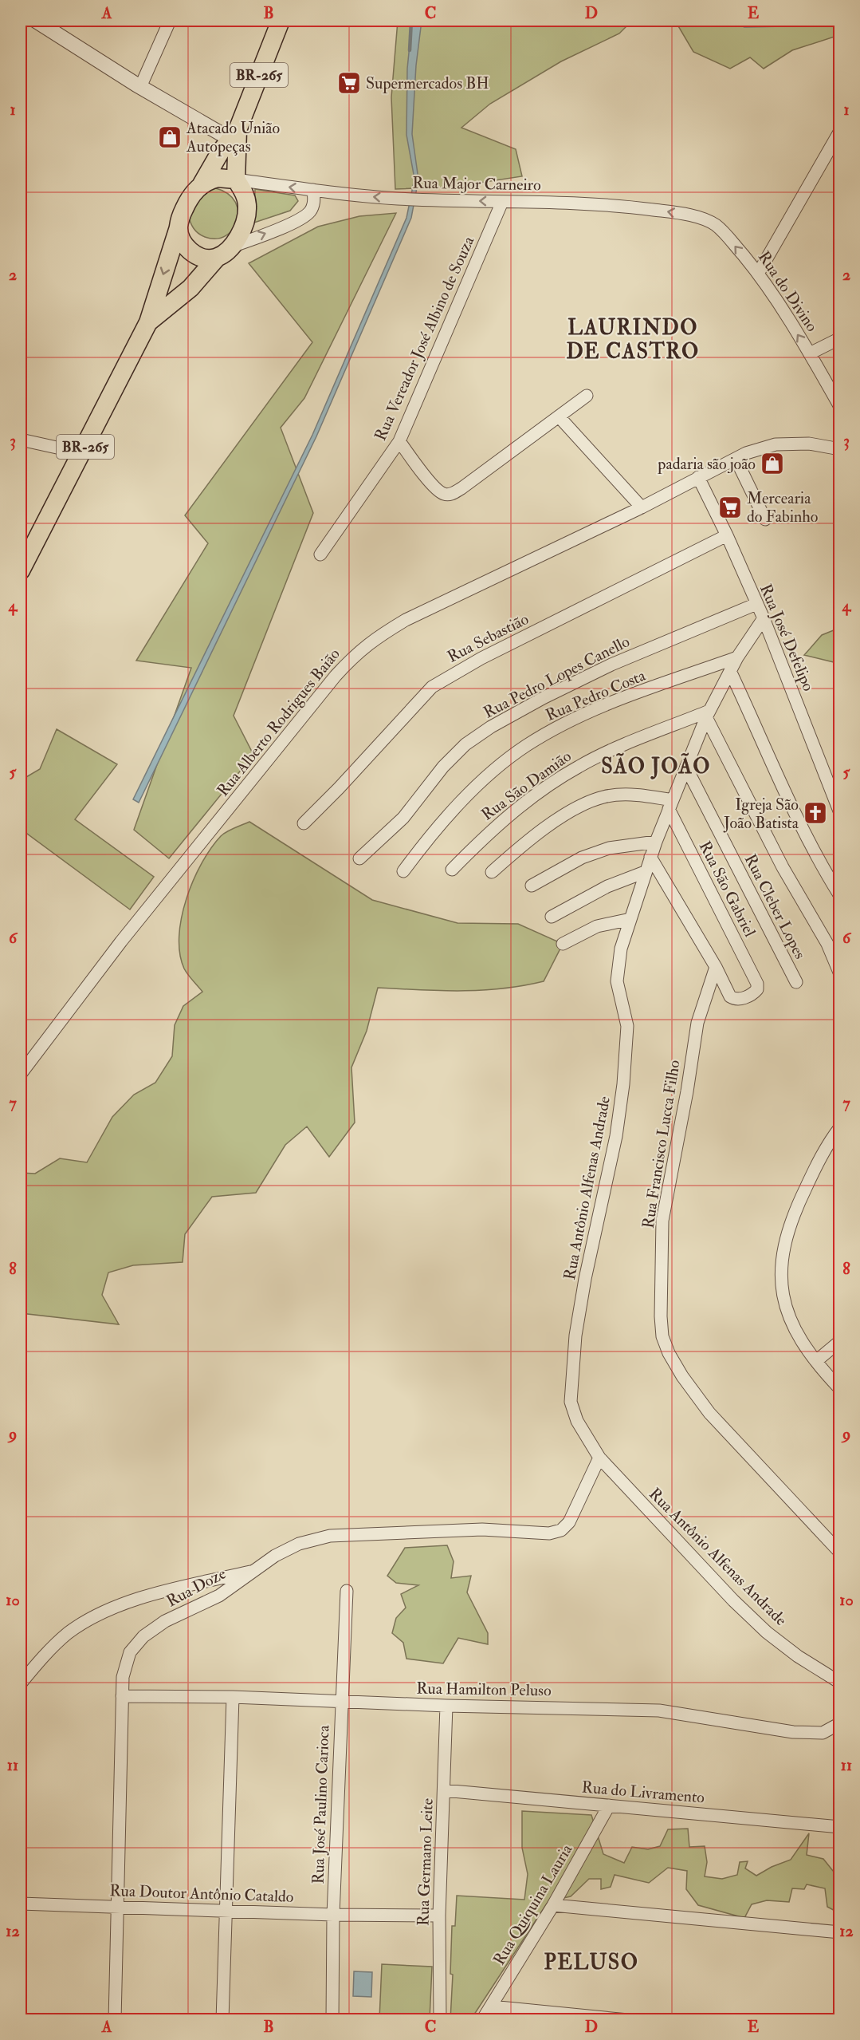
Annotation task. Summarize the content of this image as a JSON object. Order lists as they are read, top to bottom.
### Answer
{
  "streets": {
    "main road": ["BR-265"],
    "street": [
      "Rua Major Carneiro",
      "Rua do Divino",
      "Rua Vereador José Albino de Souza",
      "Rua Sebastião",
      "Rua José Defelipo",
      "Rua Pedro Lopes Canello",
      "Rua Pedro Costa",
      "Rua Alberto Rodrigues Baião",
      "Rua São Damião",
      "Rua São Gabriel",
      "Rua Cleber Lopes",
      "Rua Francisco Lucca Filho",
      "Rua Antônio Alfenas Andrade",
      "Rua Doze",
      "Rua Hamilton Peluso",
      "Rua do Livramento",
      "Rua José Paulino Carioca",
      "Rua Germano Leite",
      "Rua Doutor Antônio Cataldo",
      "Rua Quiquina Lauria"
    ]
  },
  "crossings": [
    ["BR-265", "Rua Major Carneiro"],
    ["Rua Major Carneiro", "Rua do Divino"],
    ["Rua Major Carneiro", "Rua Vereador José Albino de Souza"],
    ["Rua Sebastião", "Rua José Defelipo"],
    ["Rua José Defelipo", "Rua Pedro Lopes Canello"],
    ["Rua José Defelipo", "Rua Alberto Rodrigues Baião"],
    ["Rua José Defelipo", "Rua Antônio Alfenas Andrade"],
    ["Rua Pedro Costa", "Rua Antônio Alfenas Andrade"],
    ["Rua São Damião", "Rua Antônio Alfenas Andrade"],
    ["Rua São Gabriel", "Rua Francisco Lucca Filho"],
    ["Rua São Gabriel", "Rua Antônio Alfenas Andrade"],
    ["Rua Cleber Lopes", "Rua Antônio Alfenas Andrade"],
    ["Rua Antônio Alfenas Andrade", "Rua Doze"],
    ["Rua Doze", "Rua Hamilton Peluso"],
    ["Rua Doze", "Rua Doutor Antônio Cataldo"],
    ["Rua Hamilton Peluso", "Rua José Paulino Carioca"],
    ["Rua Hamilton Peluso", "Rua Germano Leite"],
    ["Rua do Livramento", "Rua Germano Leite"],
    ["Rua do Livramento", "Rua Quiquina Lauria"],
    ["Rua José Paulino Carioca", "Rua Doutor Antônio Cataldo"],
    ["Rua Germano Leite", "Rua Doutor Antônio Cataldo"]
  ],
  "one_way": ["Rua Major Carneiro", "Rua do Divino"],
  "districts": ["LAURINDO DE CASTRO", "SÃO JOÃO", "PELUSO"],
  "places": {
    "supermarket": ["Supermercados BH", "Mercearia do Fabinho"],
    "shop": ["Atacado União Autopeças", "padaria são joão"],
    "church": ["Igreja São João Batista"]
  },
  "grid": {
    "columns": [
      "A",
      "B",
      "C",
      "D",
      "E"
    ],
    "rows": [
      "1",
      "2",
      "3",
      "4",
      "5",
      "6",
      "7",
      "8",
      "9",
      "10",
      "11",
      "12"
    ]
  }
}
